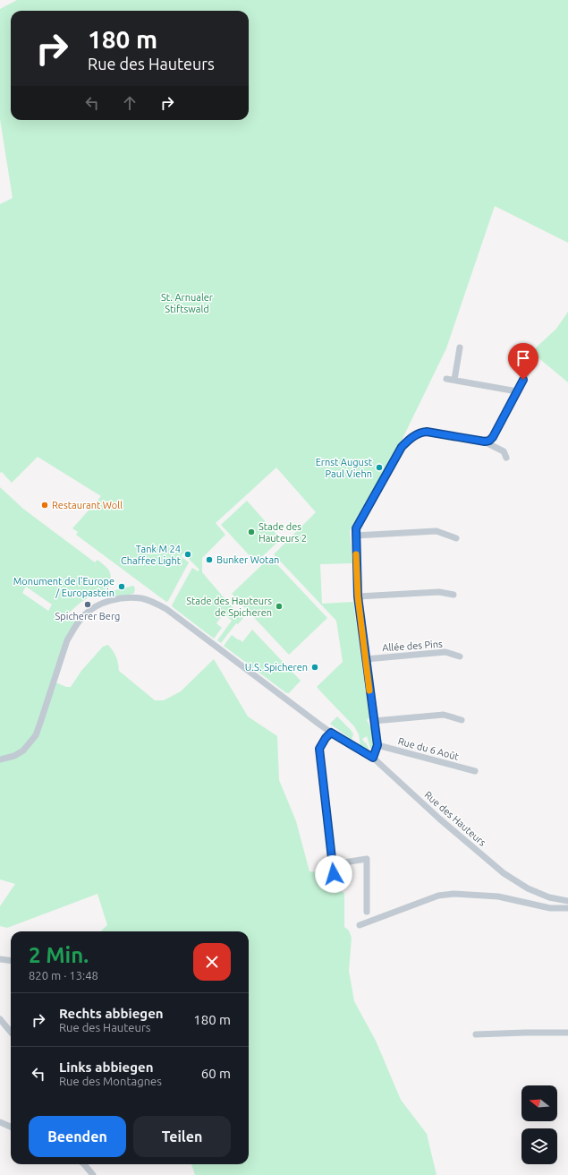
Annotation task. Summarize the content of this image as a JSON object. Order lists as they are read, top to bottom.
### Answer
{
  "streets": {
    "street": ["Allée des Pins", "Rue du 6 Août", "Rue des Hauteurs"]
  },
  "parks": ["St. Arnualer Stiftswald"],
  "places": [
    "Ernst August Paul Viehn",
    "Restaurant Woll",
    "Stade des Hauteurs 2",
    "Tank M 24 Chaffee Light",
    "Bunker Wotan",
    "Monument de l'Europe / Europastein",
    "Spicherer Berg",
    "Stade des Hauteurs de Spicheren",
    "U.S. Spicheren"
  ],
  "north": "left",
  "page": {
    "turn": ["180 m", "Rue des Hauteurs"],
    "heading": ["2 Min.", "820 m · 13:48"],
    "list": [
      {
        "name": "Rechts abbiegen",
        "note": "Rue des Hauteurs",
        "value": "180 m"
      },
      {
        "name": "Links abbiegen",
        "note": "Rue des Montagnes",
        "value": "60 m"
      }
    ],
    "buttons": ["Beenden", "Teilen"]
  }
}
